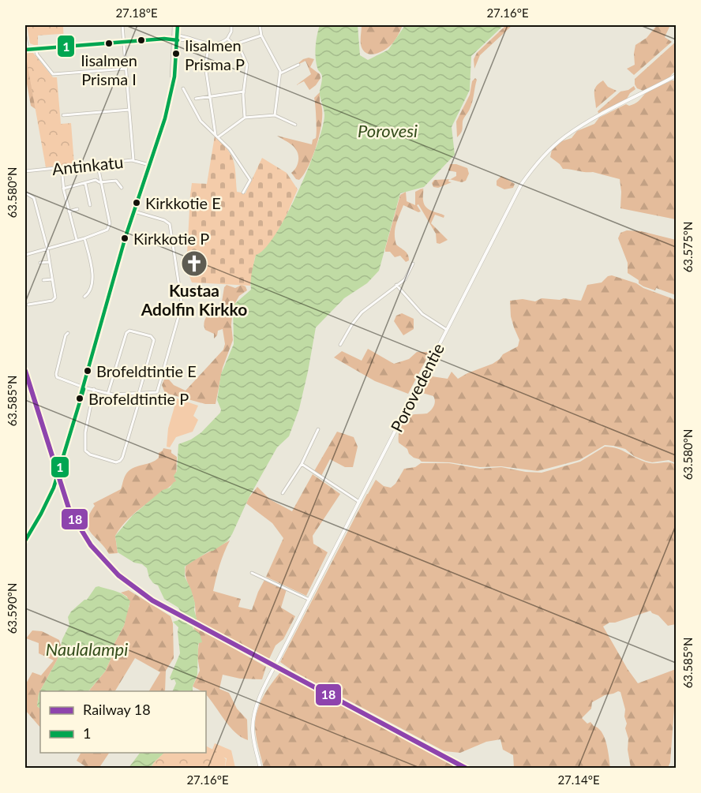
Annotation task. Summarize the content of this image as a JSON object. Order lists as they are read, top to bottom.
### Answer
{
  "streets": {
    "street": ["Antinkatu", "Porovedentie"]
  },
  "water": ["Porovesi", "Naulalampi"],
  "places": {
    "other": [
      "Iisalmen Prisma I",
      "Iisalmen Prisma P",
      "Kirkkotie E",
      "Kirkkotie P",
      "Brofeldtintie E",
      "Brofeldtintie P"
    ],
    "church": ["Kustaa Adolfin Kirkko"]
  },
  "lines": ["transit line 1", "rail line 18"],
  "legend": ["Railway 18", "1"],
  "coordinates": [
    "27.18°E",
    "27.16°E",
    "63.580°N",
    "63.575°N",
    "63.585°N",
    "63.590°N",
    "27.14°E"
  ]
}
